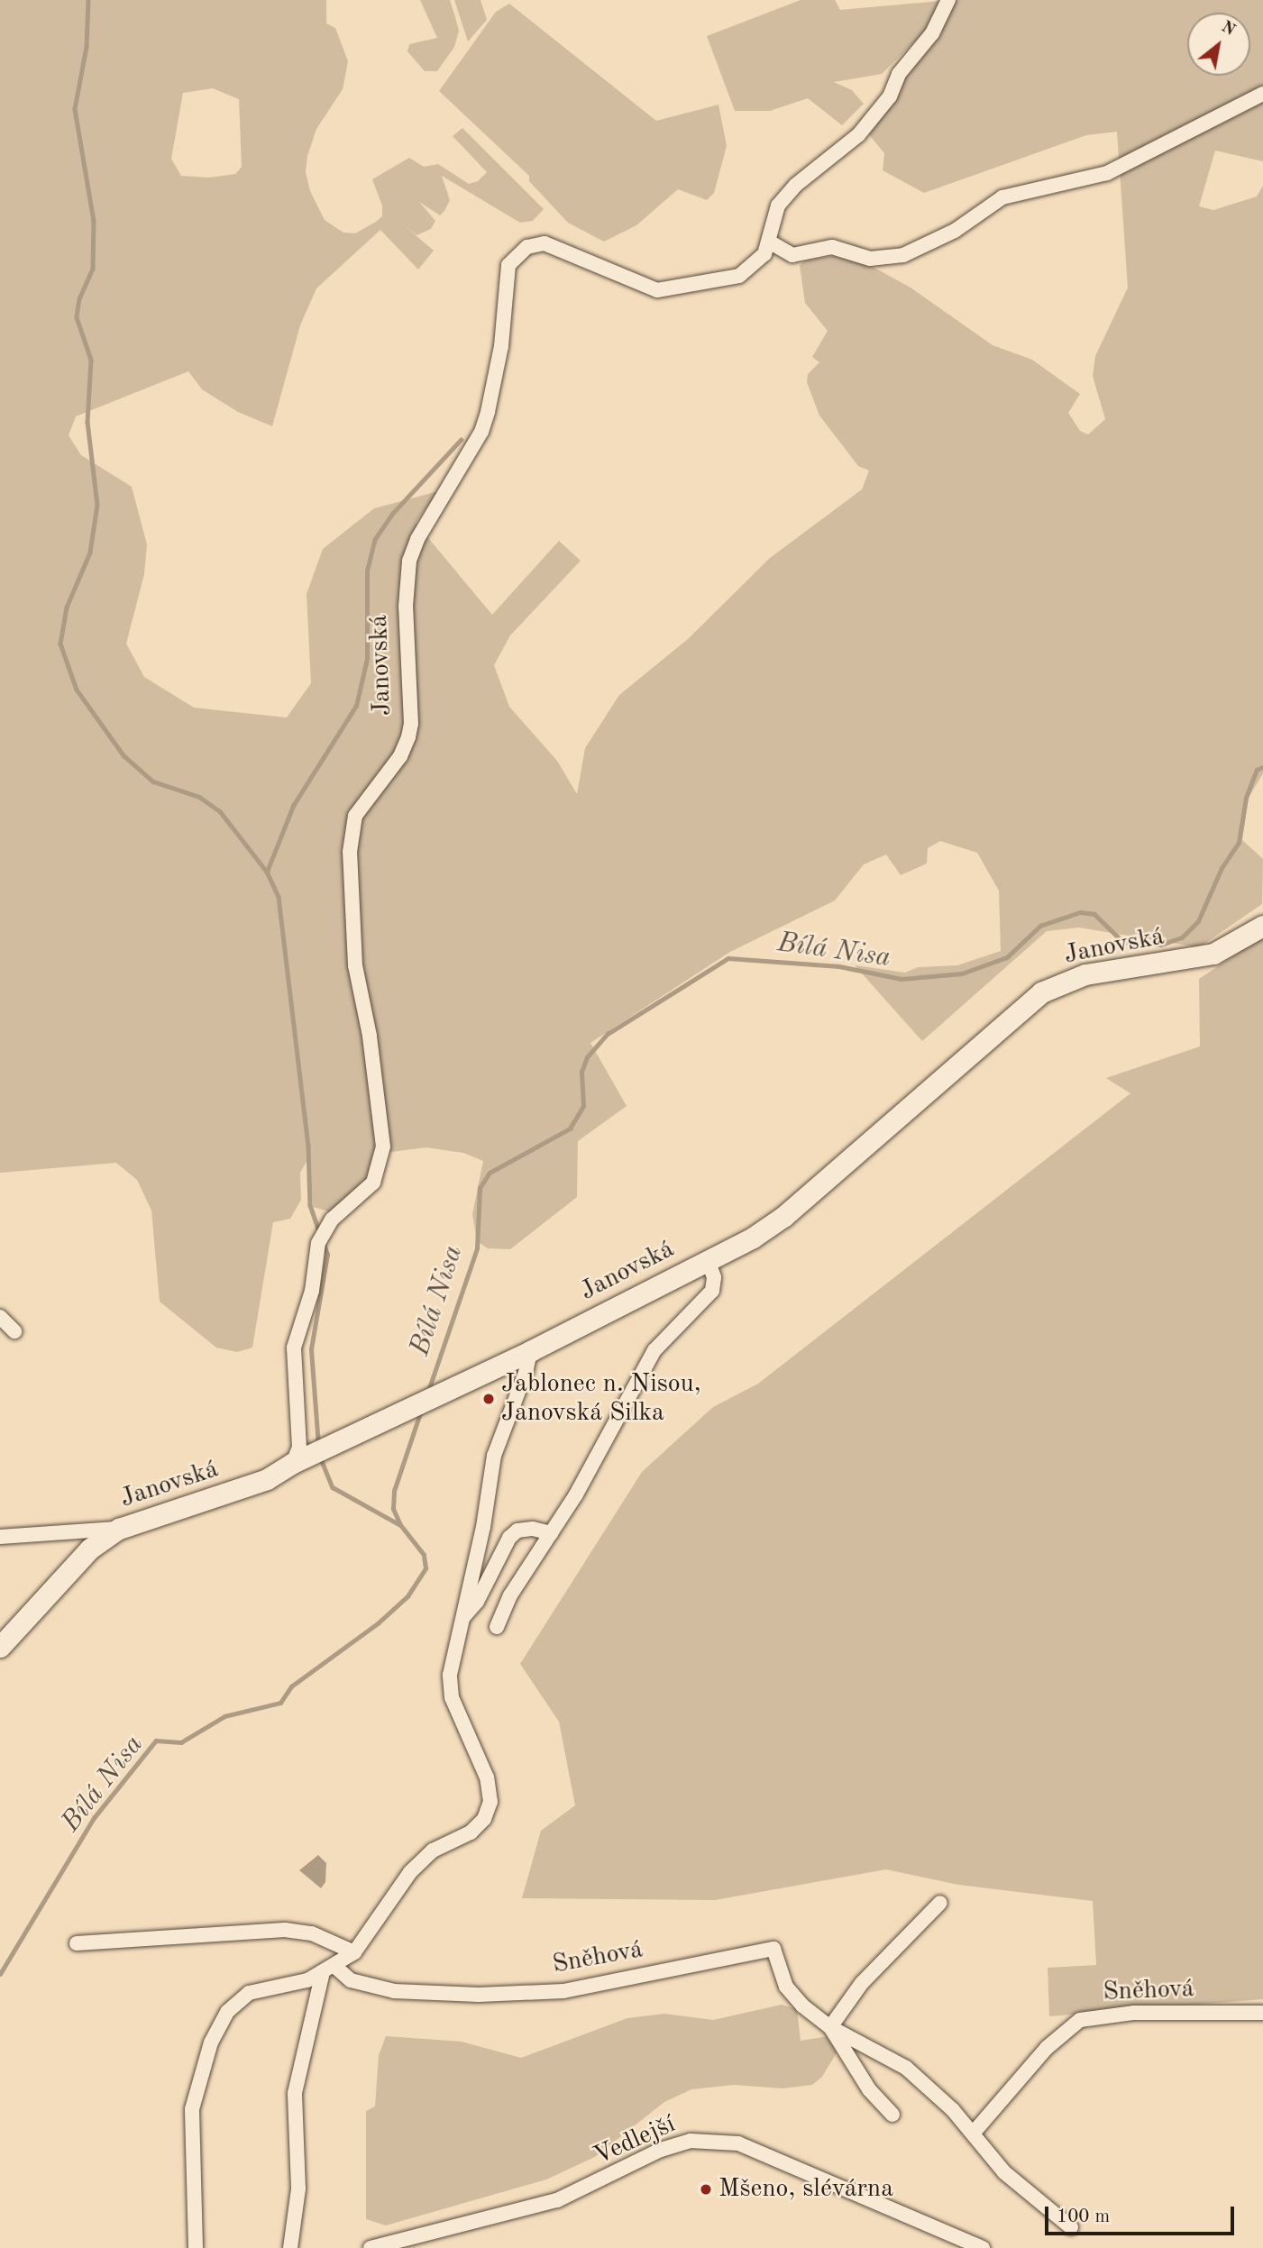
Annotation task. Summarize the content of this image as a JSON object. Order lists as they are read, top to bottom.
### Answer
{
  "streets": {
    "street": ["Janovská", "Sněhová", "Vedlejší"]
  },
  "water": ["Bílá Nisa"],
  "places": ["Jablonec n. Nisou, Janovská Silka", "Mšeno, slévárna"],
  "scale_bar": "100 m",
  "north": "top right"
}
